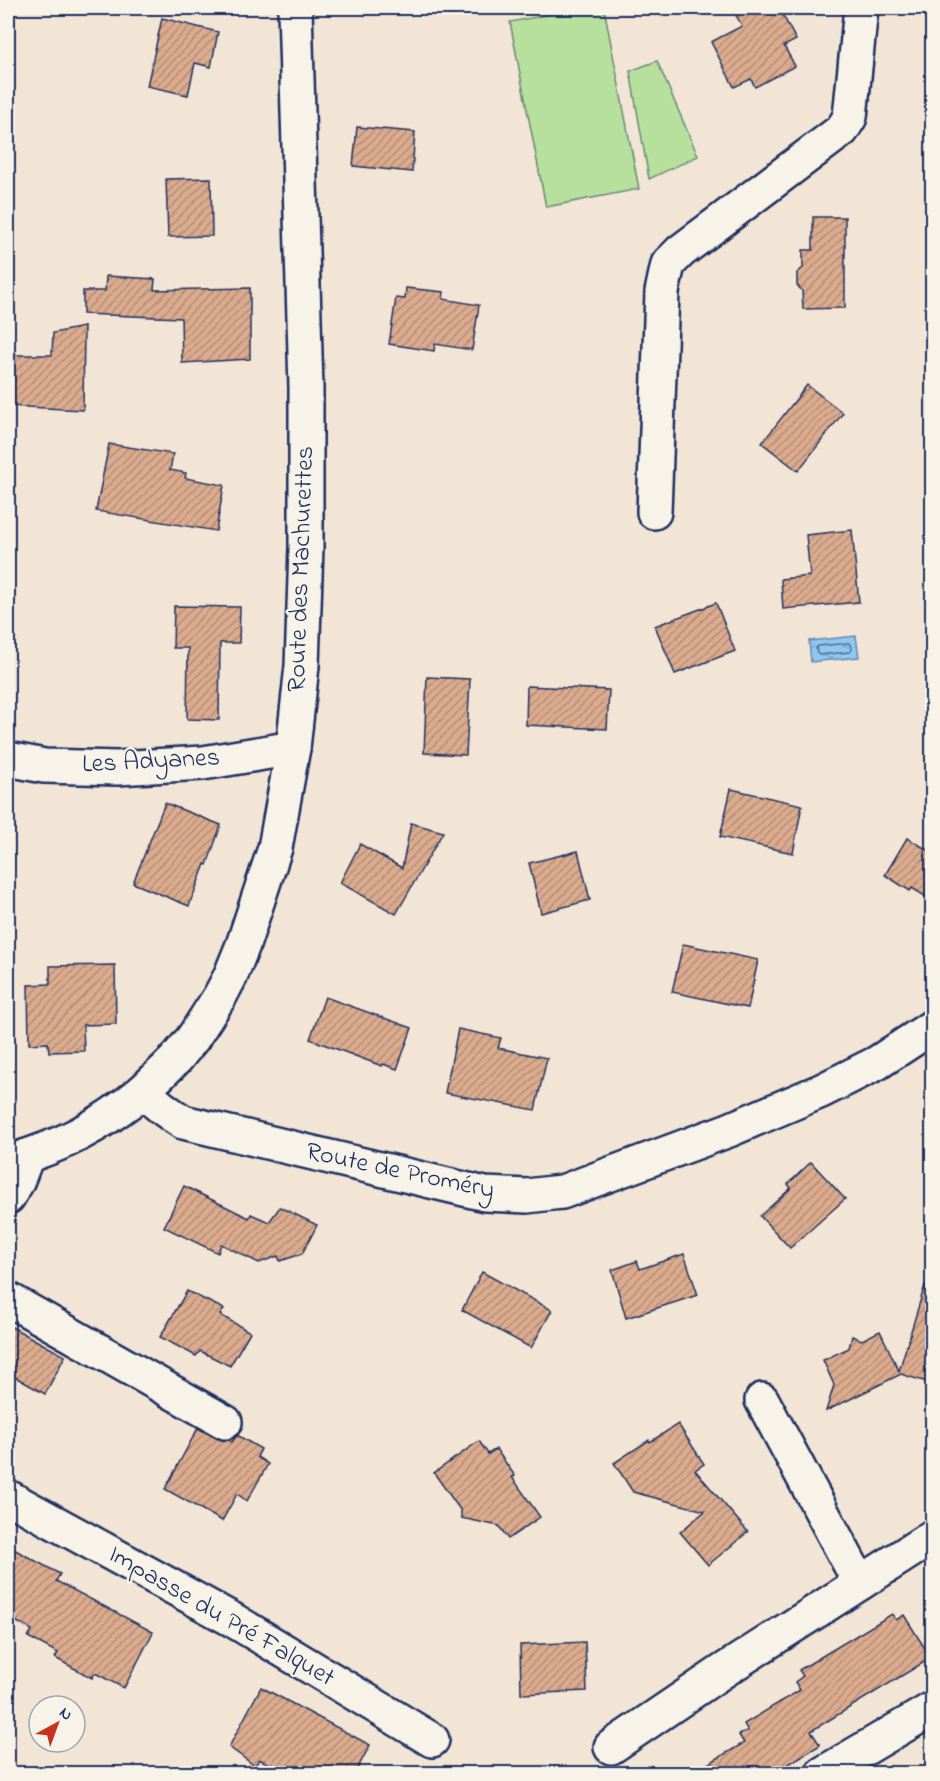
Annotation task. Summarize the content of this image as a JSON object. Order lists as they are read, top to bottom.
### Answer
{
  "streets": {
    "street": [
      "Route des Machurettes",
      "Les Adyanes",
      "Route de Proméry",
      "Impasse du Pré Falquet"
    ]
  },
  "crossings": [
    ["Route des Machurettes", "Les Adyanes"],
    ["Route des Machurettes", "Route de Proméry"]
  ],
  "north": "top right"
}
